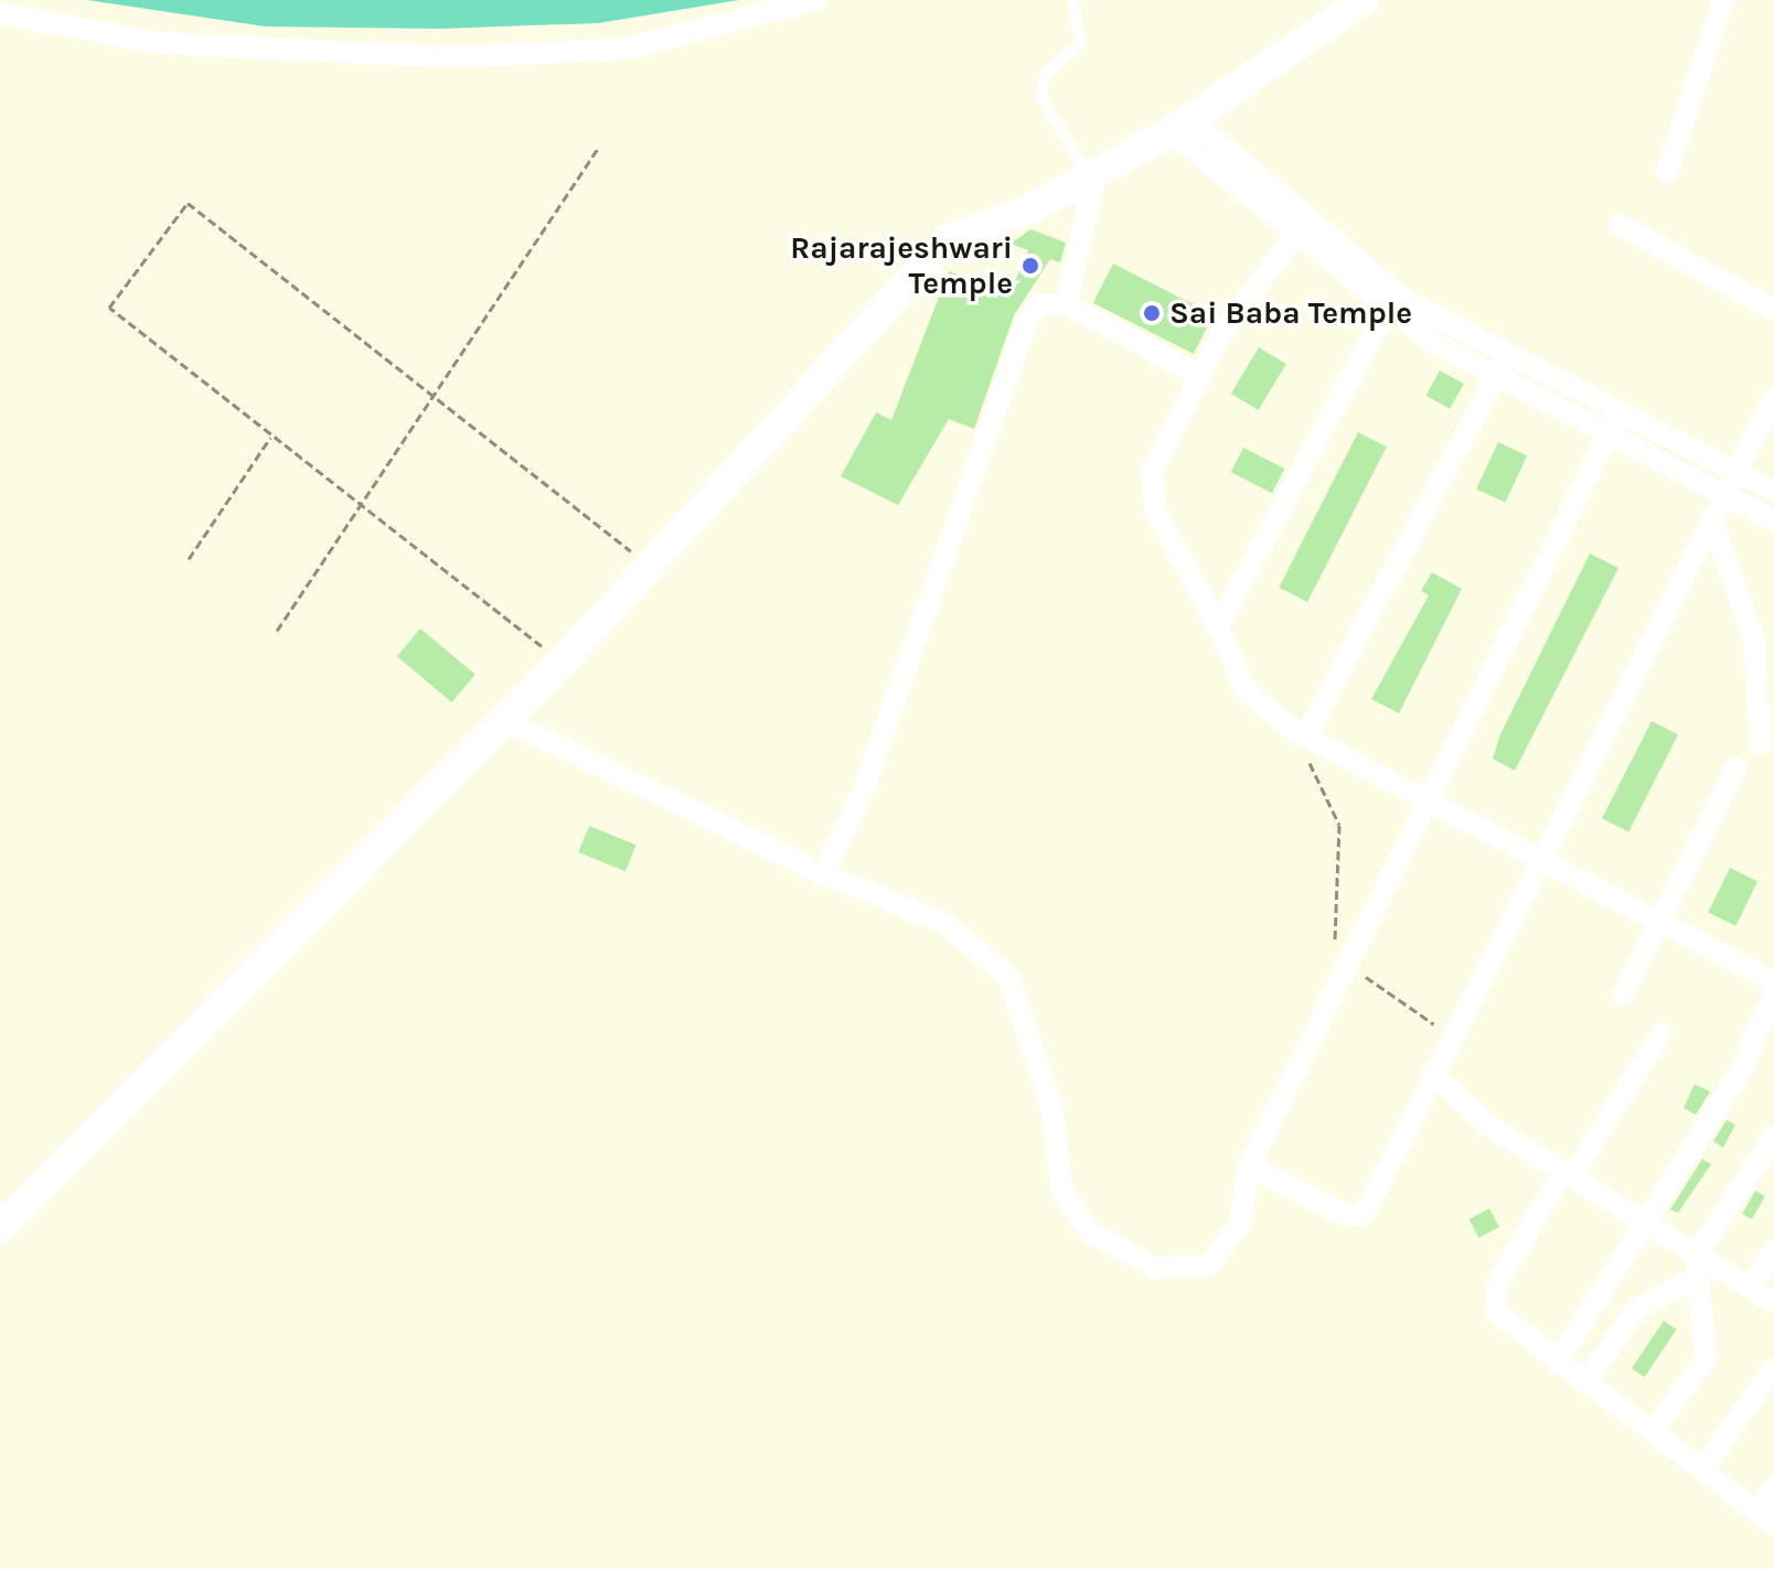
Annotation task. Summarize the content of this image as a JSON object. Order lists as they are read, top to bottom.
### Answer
{
  "places": ["Rajarajeshwari Temple", "Sai Baba Temple"]
}
